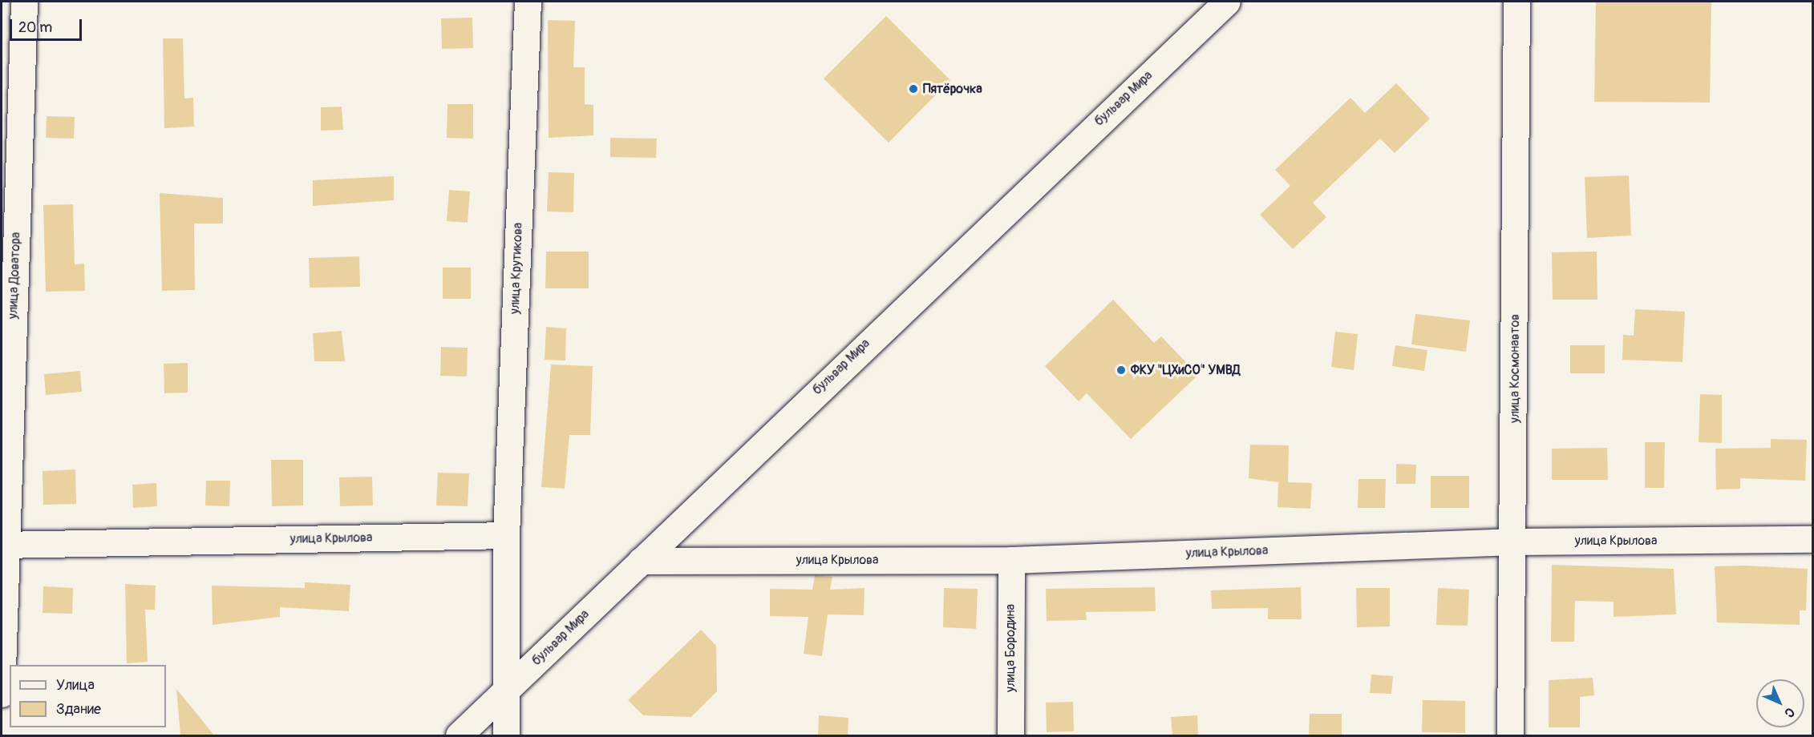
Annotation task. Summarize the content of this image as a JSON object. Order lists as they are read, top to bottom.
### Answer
{
  "streets": {
    "street": [
      "бульвар Мира",
      "улица Крутикова",
      "улица Доватора",
      "улица Космонавтов",
      "улица Крылова",
      "улица Бородина"
    ]
  },
  "crossings": [
    ["бульвар Мира", "улица Крылова"],
    ["улица Крутикова", "улица Крылова"],
    ["улица Доватора", "улица Крылова"],
    ["улица Космонавтов", "улица Крылова"],
    ["улица Крылова", "улица Бородина"]
  ],
  "places": ["Пятёрочка", "ФКУ \"ЦХиСО\" УМВД"],
  "legend": ["Улица", "Здание"],
  "scale_bar": "20 m",
  "north": "bottom right"
}
